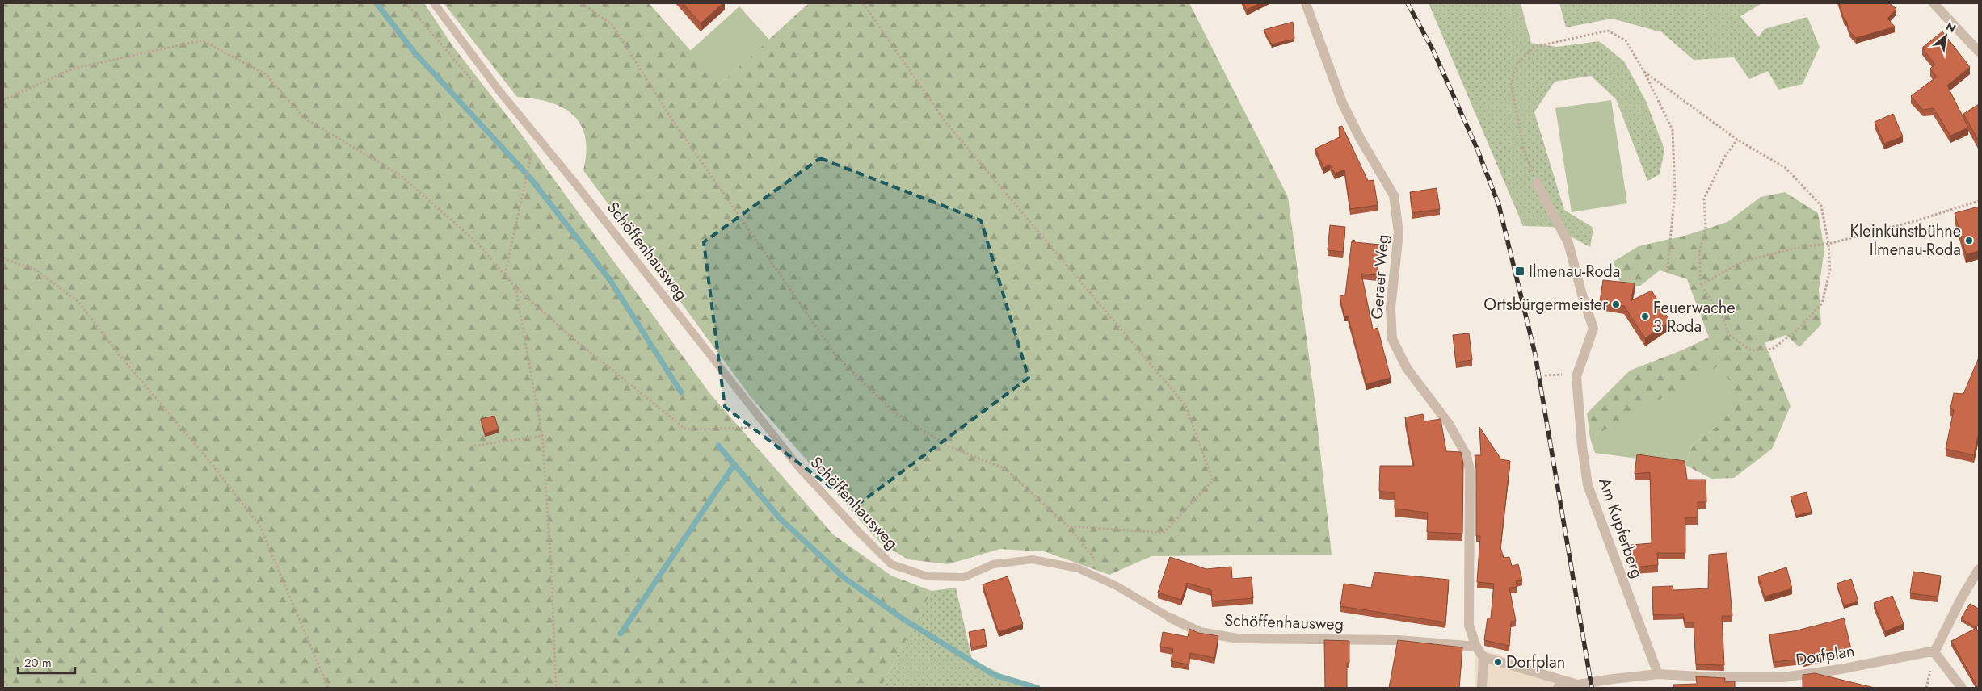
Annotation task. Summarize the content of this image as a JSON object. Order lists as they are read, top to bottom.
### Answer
{
  "streets": {
    "street": [
      "Schöffenhausweg",
      "Geraer Weg",
      "Am Kupferberg",
      "Dorfplan"
    ]
  },
  "crossings": [
    ["Schöffenhausweg", "Geraer Weg"],
    ["Am Kupferberg", "Dorfplan"]
  ],
  "places": {
    "other": [
      "Kleinkunstbühne Ilmenau-Roda",
      "Ortsbürgermeister",
      "Feuerwache 3 Roda",
      "Dorfplan"
    ],
    "transit": ["Ilmenau-Roda"]
  },
  "scale_bar": "20 m",
  "north": "top right"
}
